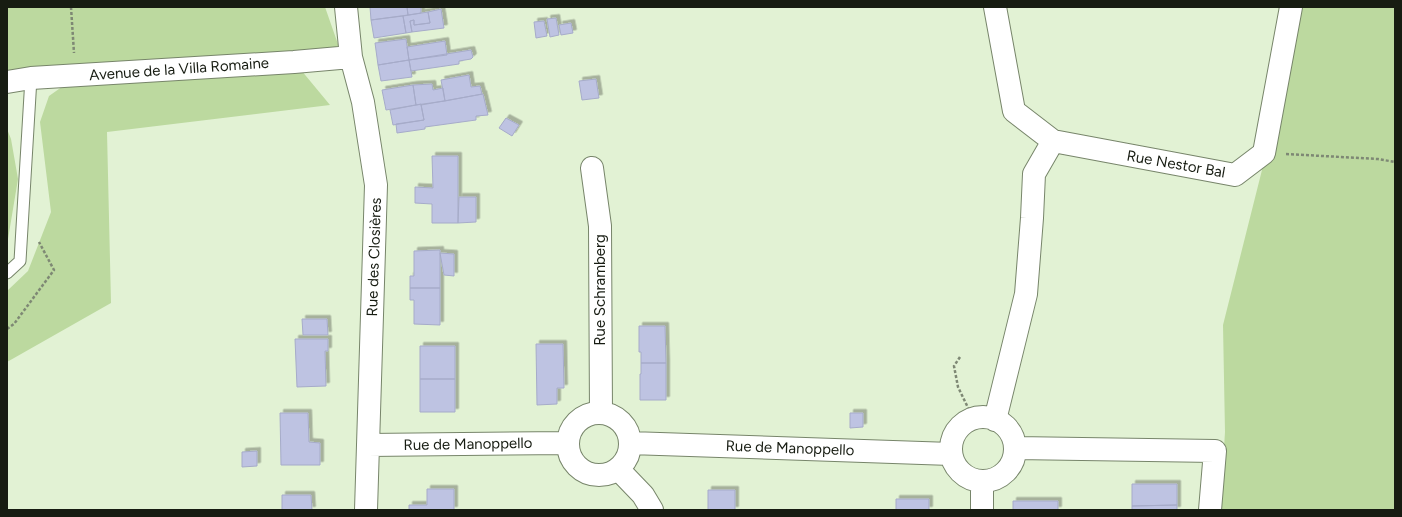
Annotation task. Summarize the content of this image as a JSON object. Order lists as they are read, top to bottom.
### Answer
{
  "streets": {
    "street": [
      "Avenue de la Villa Romaine",
      "Rue Nestor Bal",
      "Rue des Closières",
      "Rue Schramberg",
      "Rue de Manoppello"
    ]
  },
  "crossings": [
    ["Avenue de la Villa Romaine", "Rue des Closières"],
    ["Rue des Closières", "Rue de Manoppello"],
    ["Rue Schramberg", "Rue de Manoppello"]
  ]
}
